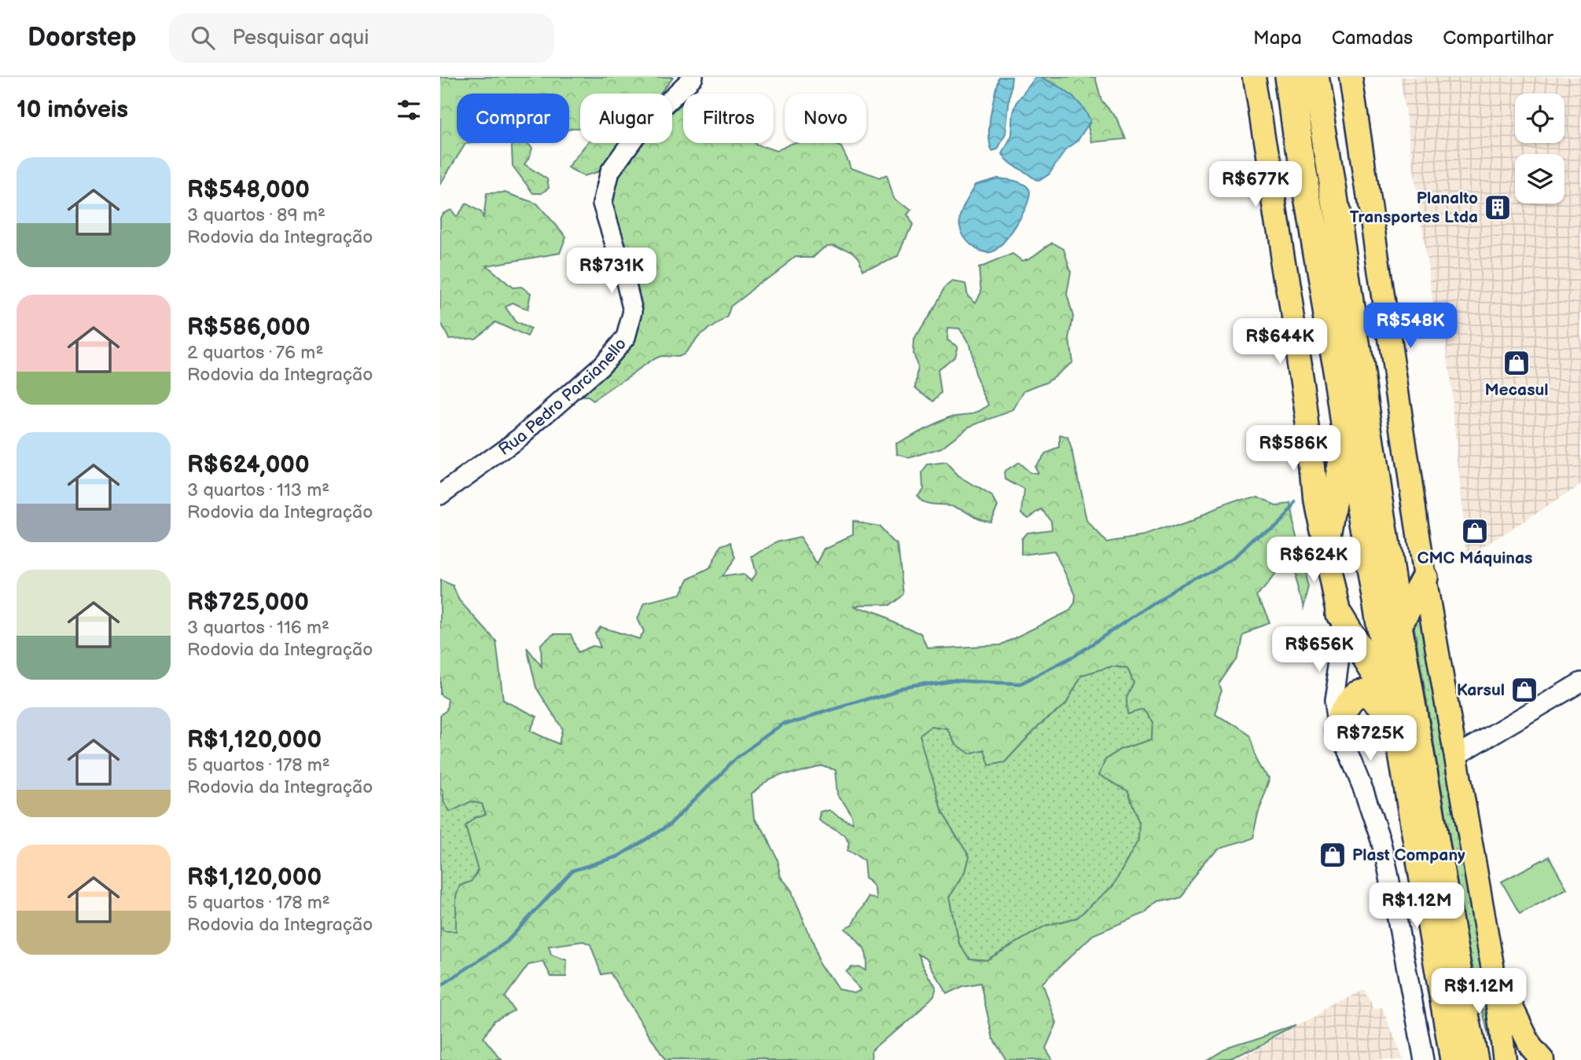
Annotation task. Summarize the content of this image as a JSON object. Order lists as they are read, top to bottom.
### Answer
{
  "streets": {
    "street": ["Rua Pedro Parcianello"]
  },
  "places": {
    "building": ["Planalto Transportes Ltda"],
    "shop": [
      "Mecasul",
      "CMC Máquinas",
      "Karsul",
      "Plast Company"
    ]
  },
  "page": {
    "header": "Doorstep",
    "search": "Pesquisar aqui",
    "nav": ["Mapa", "Camadas", "Compartilhar"],
    "heading": "10 imóveis",
    "chip": [
      "Comprar",
      "Alugar",
      "Filtros",
      "Novo"
    ],
    "list": [
      {
        "name": "R$548,000",
        "note": "3 quartos · 89 m² · Rodovia da Integração"
      },
      {
        "name": "R$586,000",
        "note": "2 quartos · 76 m² · Rodovia da Integração"
      },
      {
        "name": "R$624,000",
        "note": "3 quartos · 113 m² · Rodovia da Integração"
      },
      {
        "name": "R$725,000",
        "note": "3 quartos · 116 m² · Rodovia da Integração"
      },
      {
        "name": "R$1,120,000",
        "note": "5 quartos · 178 m² · Rodovia da Integração"
      },
      {
        "name": "R$1,120,000",
        "note": "5 quartos · 178 m² · Rodovia da Integração"
      }
    ],
    "price": [
      "R$677K",
      "R$731K",
      "R$548K",
      "R$644K",
      "R$586K",
      "R$624K",
      "R$656K",
      "R$725K",
      "R$1.12M",
      "R$1.12M"
    ]
  }
}
